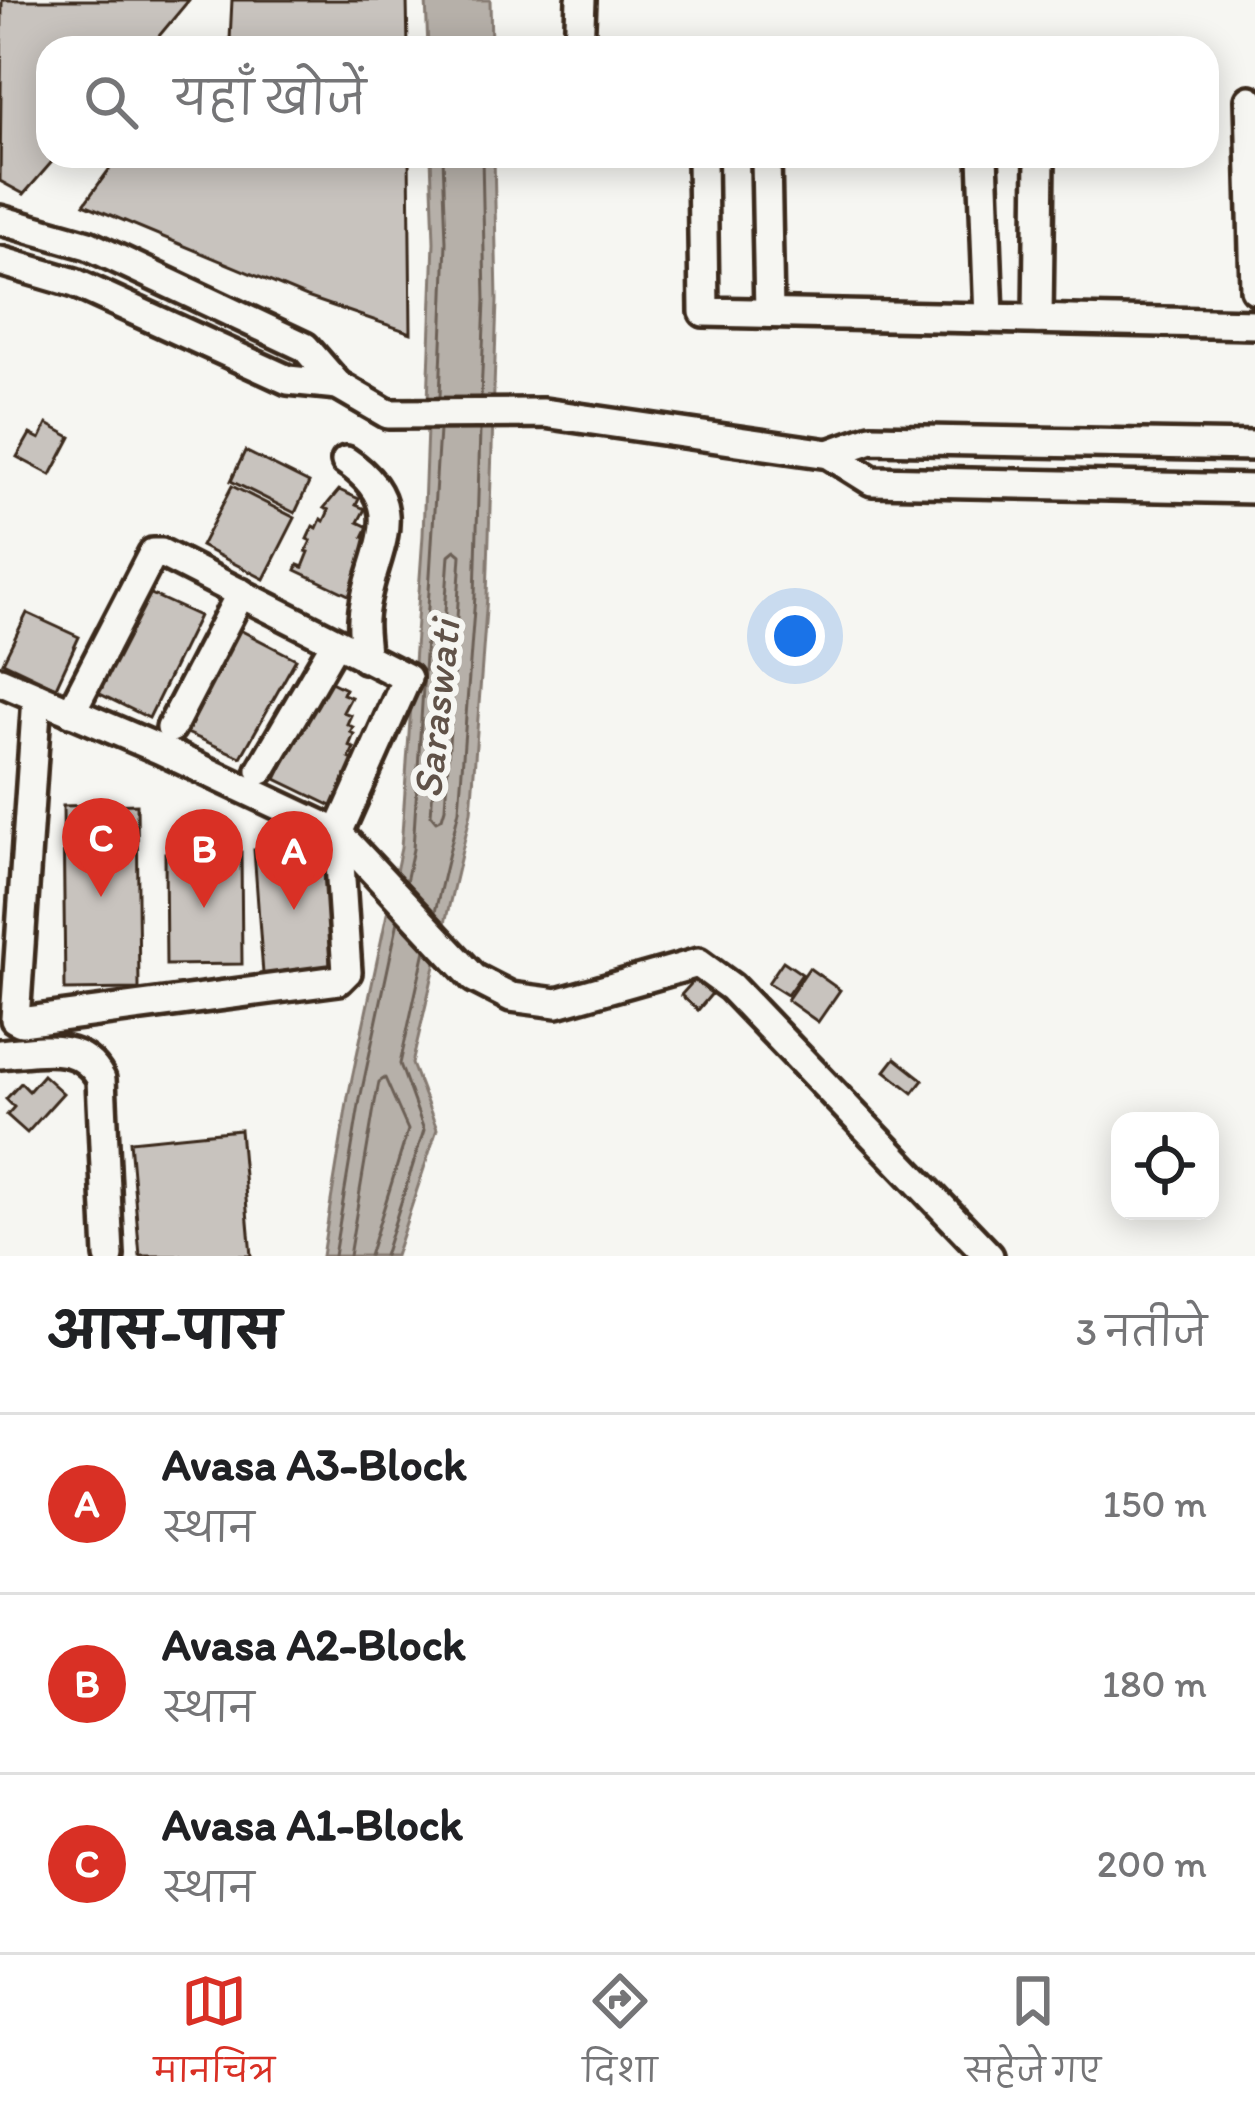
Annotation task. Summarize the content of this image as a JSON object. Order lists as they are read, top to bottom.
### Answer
{
  "water": ["Saraswati"],
  "page": {
    "search": "यहाँ खोजें",
    "pins": ["C", "B", "A"],
    "heading": ["आस-पास", "3 नतीजे"],
    "list": [
      {
        "mark": "A",
        "name": "Avasa A3-Block",
        "note": "स्थान",
        "value": "150 m"
      },
      {
        "mark": "B",
        "name": "Avasa A2-Block",
        "note": "स्थान",
        "value": "180 m"
      },
      {
        "mark": "C",
        "name": "Avasa A1-Block",
        "note": "स्थान",
        "value": "200 m"
      }
    ],
    "nav": ["मानचित्र", "दिशा", "सहेजे गए"]
  }
}
